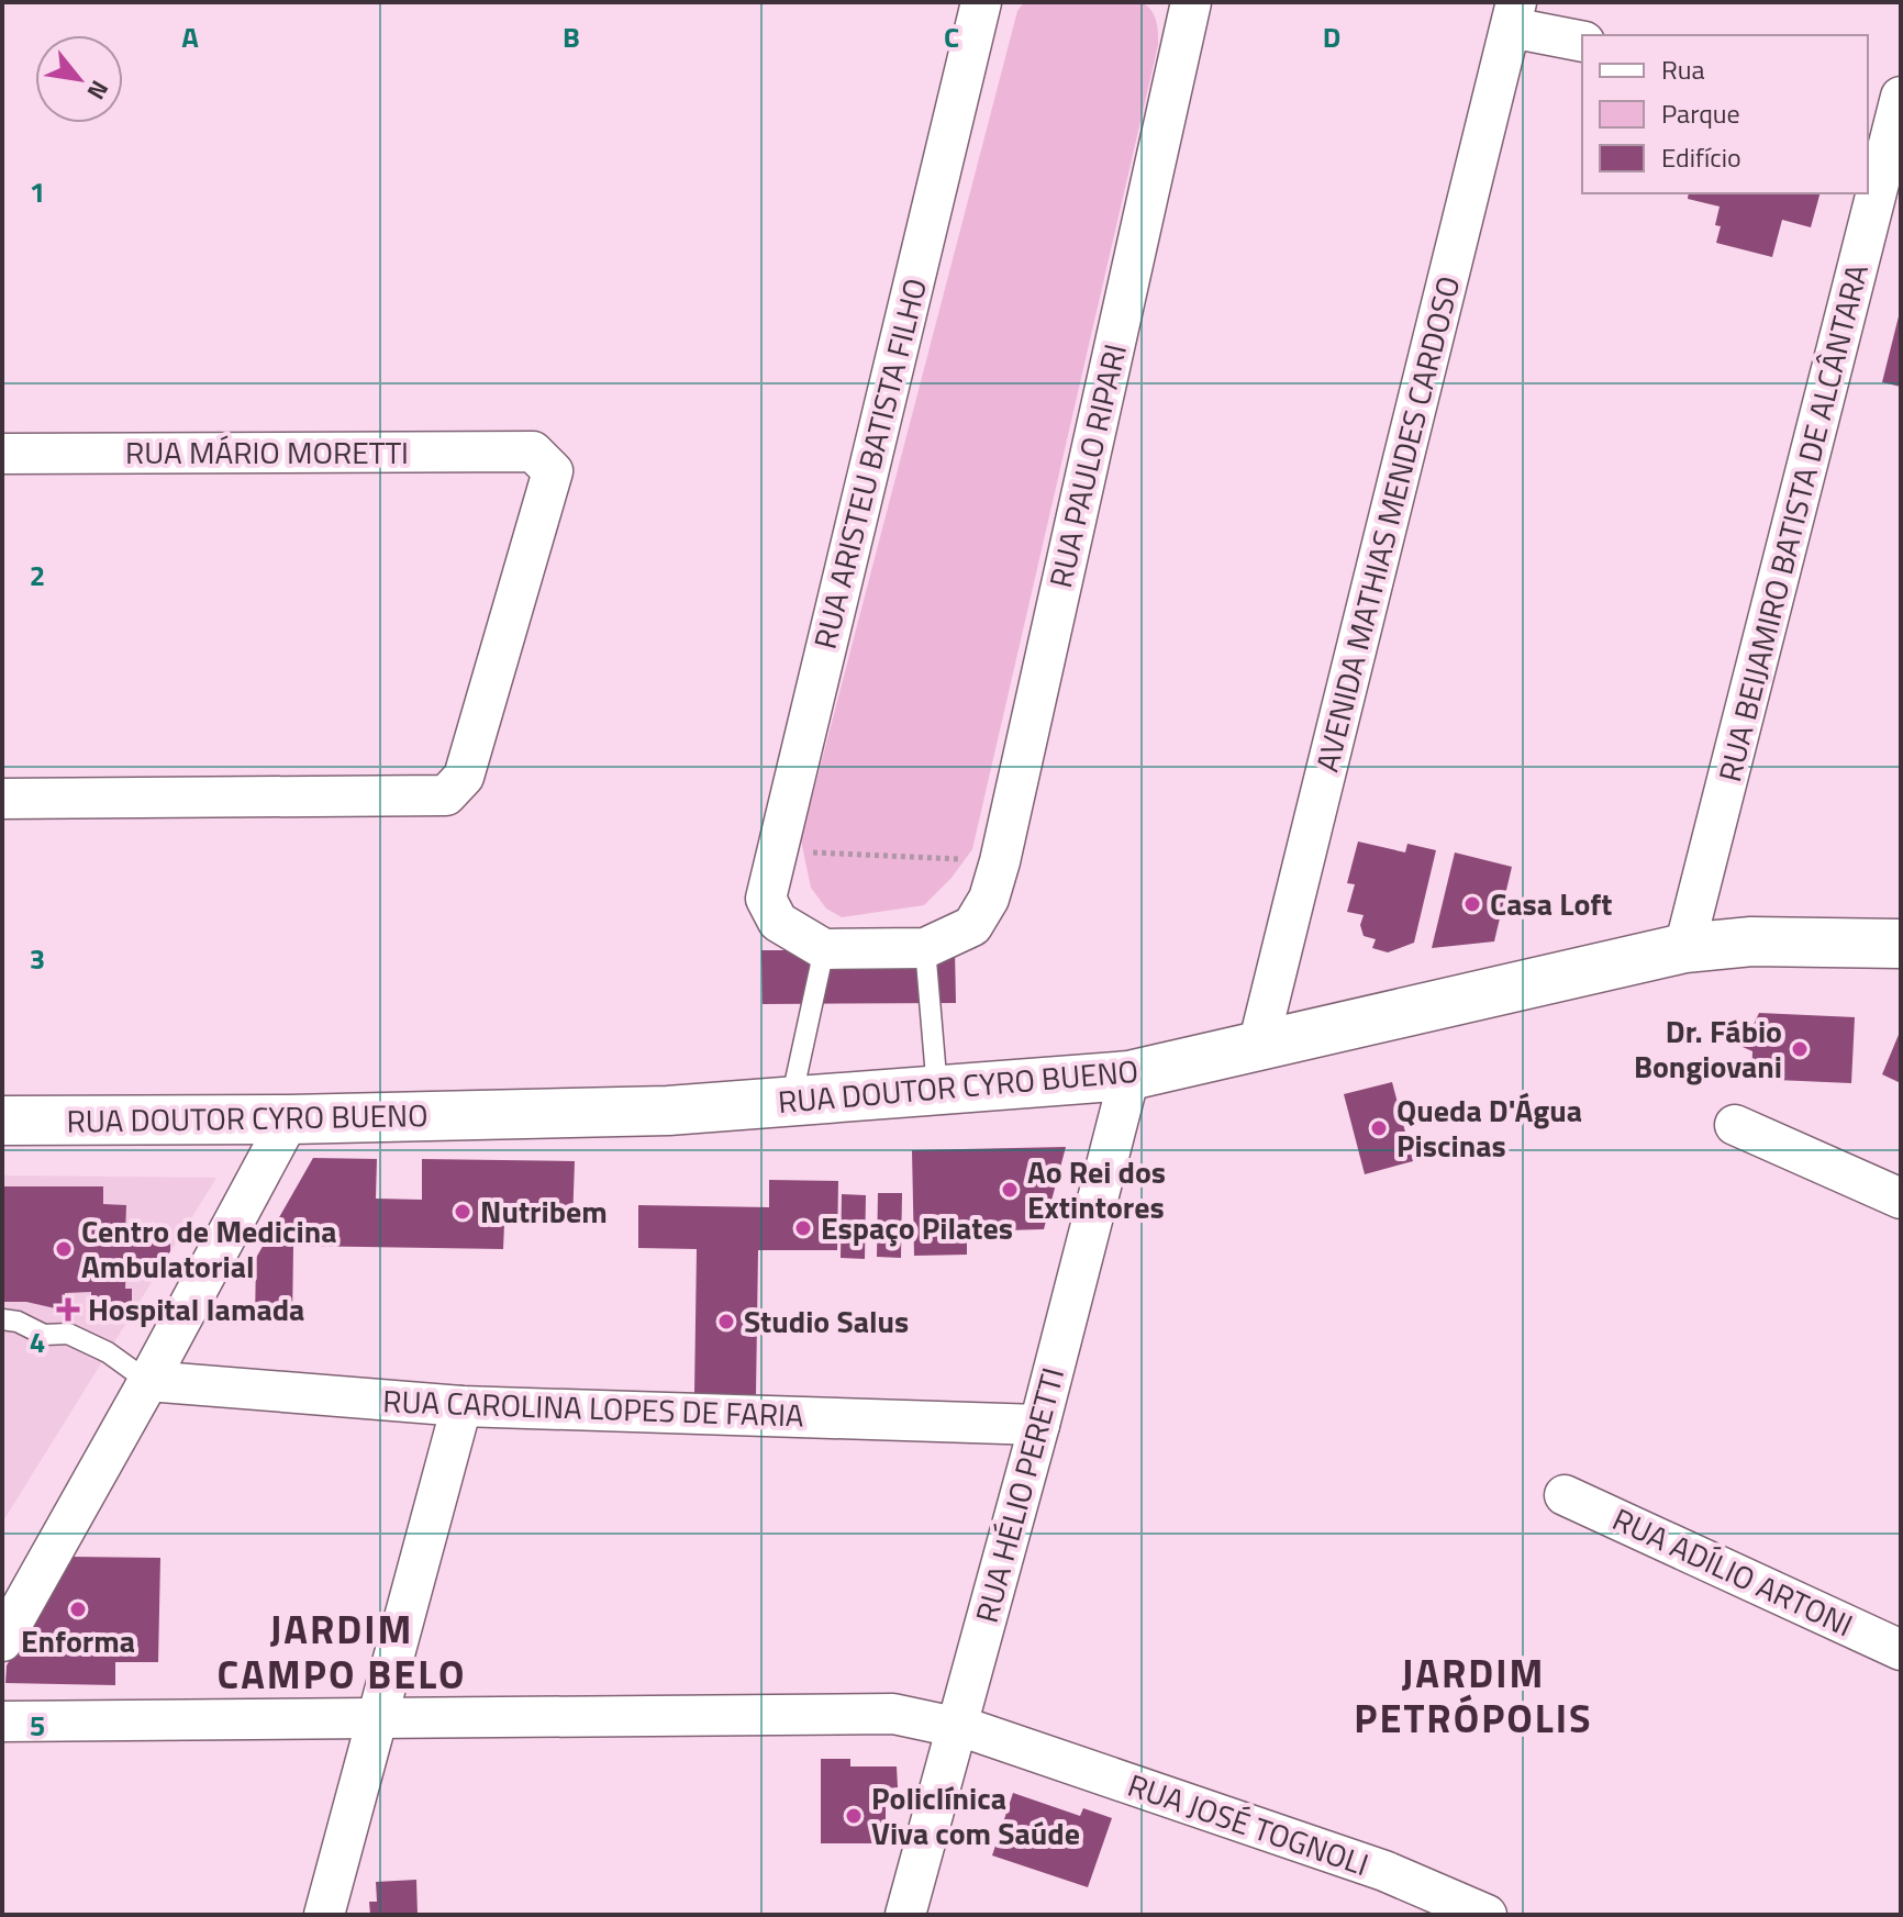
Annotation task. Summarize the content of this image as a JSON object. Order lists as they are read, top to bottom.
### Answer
{
  "streets": {
    "street": [
      "RUA MÁRIO MORETTI",
      "RUA ARISTEU BATISTA FILHO",
      "RUA PAULO RIPARI",
      "RUA BEIJAMIRO BATISTA DE ALCÂNTARA",
      "AVENIDA MATHIAS MENDES CARDOSO",
      "RUA DOUTOR CYRO BUENO",
      "RUA CAROLINA LOPES DE FARIA",
      "RUA HÉLIO PERETTI",
      "RUA ADÍLIO ARTONI",
      "RUA JOSÉ TOGNOLI"
    ]
  },
  "crossings": [
    ["RUA BEIJAMIRO BATISTA DE ALCÂNTARA", "RUA DOUTOR CYRO BUENO"],
    ["AVENIDA MATHIAS MENDES CARDOSO", "RUA DOUTOR CYRO BUENO"],
    ["RUA DOUTOR CYRO BUENO", "RUA HÉLIO PERETTI"],
    ["RUA CAROLINA LOPES DE FARIA", "RUA HÉLIO PERETTI"],
    ["RUA HÉLIO PERETTI", "RUA JOSÉ TOGNOLI"]
  ],
  "districts": ["JARDIM CAMPO BELO", "JARDIM PETRÓPOLIS"],
  "places": {
    "other": [
      "Casa Loft",
      "Dr. Fábio Bongiovani",
      "Queda D'Água Piscinas",
      "Ao Rei dos Extintores",
      "Nutribem",
      "Espaço Pilates",
      "Centro de Medicina Ambulatorial",
      "Studio Salus",
      "Enforma",
      "Policlínica Viva com Saúde"
    ],
    "health": ["Hospital Iamada"]
  },
  "legend": ["Rua", "Parque", "Edifício"],
  "north": "bottom right",
  "grid": {
    "columns": [
      "A",
      "B",
      "C",
      "D"
    ],
    "rows": [
      "1",
      "2",
      "3",
      "4",
      "5"
    ]
  }
}
